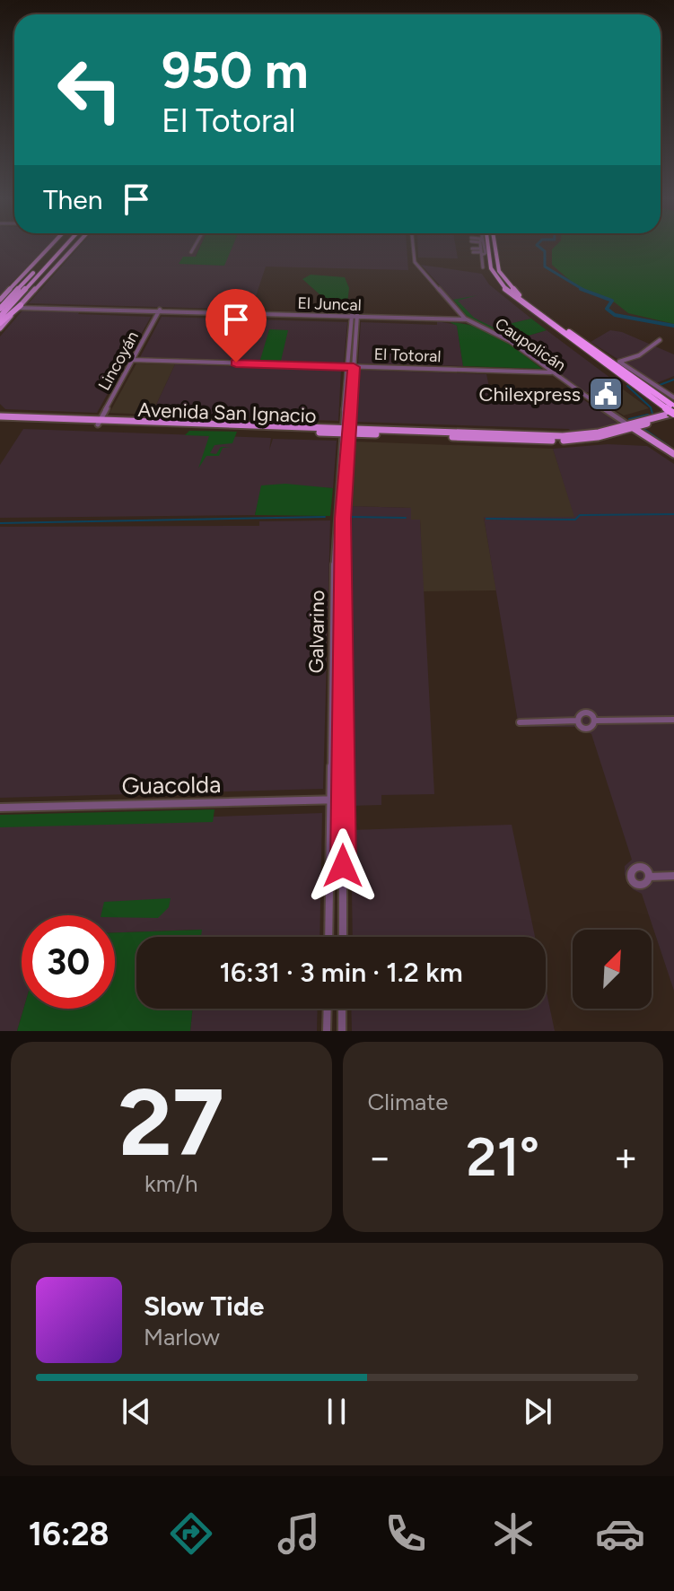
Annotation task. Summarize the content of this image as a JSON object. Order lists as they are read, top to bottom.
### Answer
{
  "streets": {
    "main road": ["Caupolicán", "Avenida San Ignacio"],
    "street": [
      "El Juncal",
      "El Totoral",
      "Lincoyán",
      "Galvarino",
      "Guacolda"
    ]
  },
  "crossings": [
    ["El Juncal", "Caupolicán"],
    ["El Juncal", "Lincoyán"],
    ["El Juncal", "Galvarino"],
    ["Caupolicán", "El Totoral"],
    ["Caupolicán", "Avenida San Ignacio"],
    ["El Totoral", "Lincoyán"],
    ["El Totoral", "Galvarino"],
    ["Lincoyán", "Avenida San Ignacio"],
    ["Avenida San Ignacio", "Galvarino"],
    ["Galvarino", "Guacolda"]
  ],
  "places": {
    "public building": ["Chilexpress"]
  },
  "north": "top right",
  "page": {
    "turn": ["950 m", "El Totoral"],
    "then": "Then",
    "limit": "30",
    "trip": "16:31 · 3 min · 1.2 km",
    "tile": [
      ["27", "km/h"],
      "Climate"
    ],
    "heat": ["−", "21°", "+"],
    "song": ["Slow Tide", "Marlow"],
    "tabs": "16:28"
  }
}
